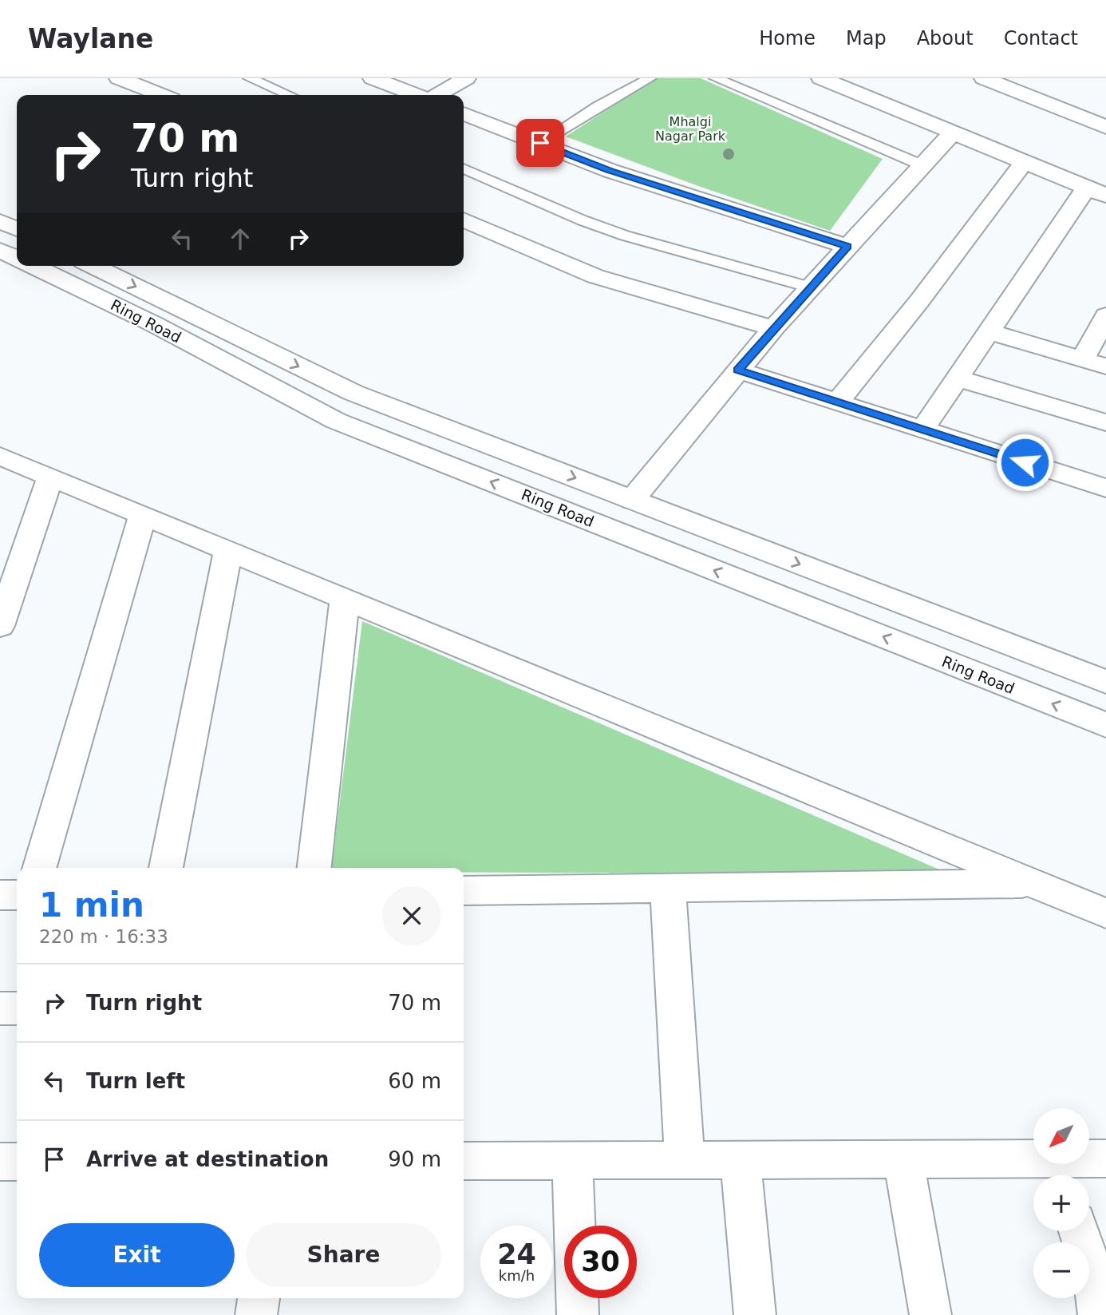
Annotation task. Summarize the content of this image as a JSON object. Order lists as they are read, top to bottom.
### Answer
{
  "streets": {
    "main road": ["Ring Road"]
  },
  "parks": ["Mhalgi Nagar Park"],
  "north": "bottom left",
  "page": {
    "header": "Waylane",
    "nav": [
      "Home",
      "Map",
      "About",
      "Contact"
    ],
    "turn": ["70 m", "Turn right"],
    "heading": ["1 min", "220 m · 16:33"],
    "list": [
      {
        "name": "Turn right",
        "value": "70 m"
      },
      {
        "name": "Turn left",
        "value": "60 m"
      },
      {
        "name": "Arrive at destination",
        "value": "90 m"
      }
    ],
    "map_buttons": ["+", "−"],
    "buttons": ["Exit", "Share"],
    "speed": "24 km/h",
    "limit": "30"
  }
}
